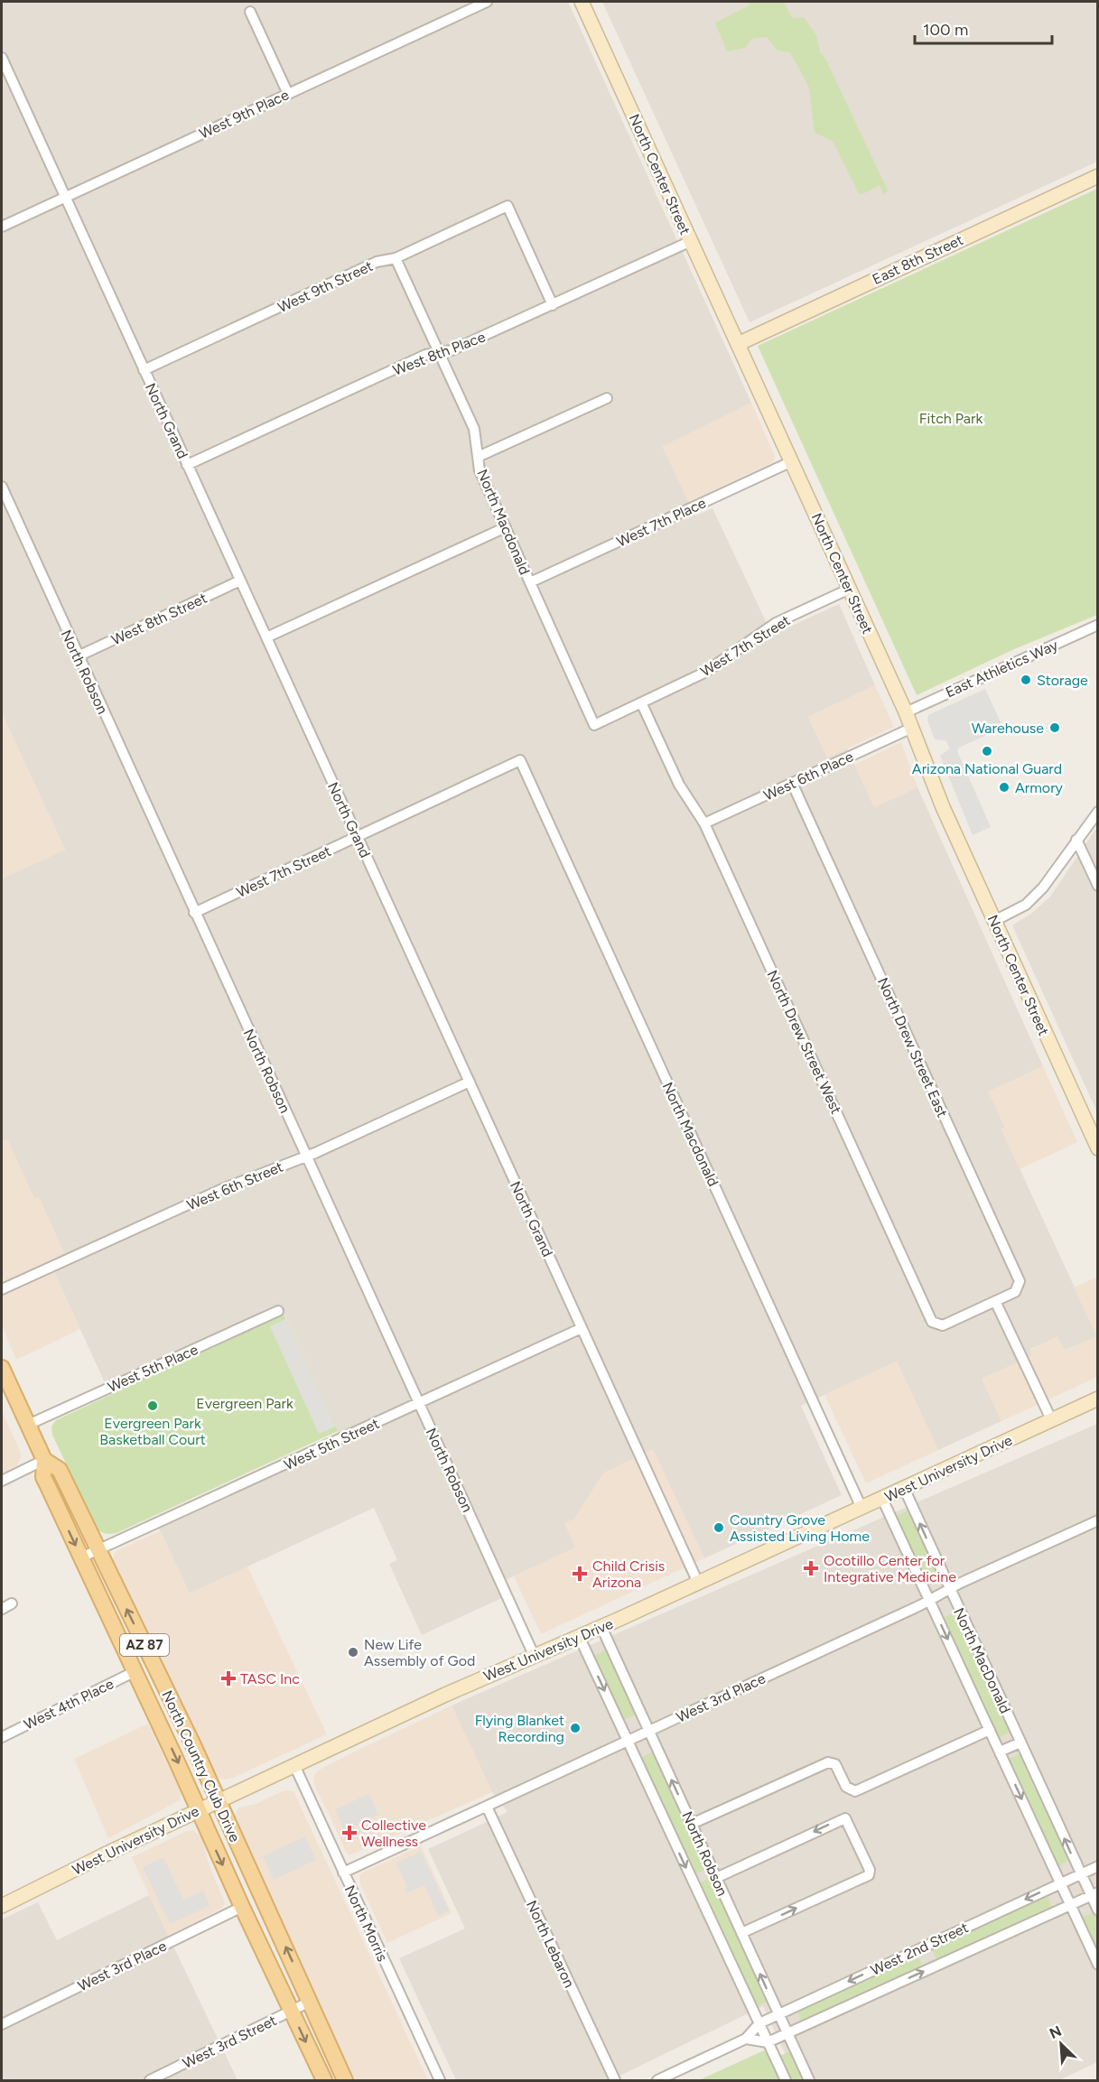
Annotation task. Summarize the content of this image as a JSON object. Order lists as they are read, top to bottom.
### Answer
{
  "streets": {
    "main road": ["AZ 87", "North Country Club Drive"],
    "street": [
      "West 9th Place",
      "North Center Street",
      "East 8th Street",
      "West 9th Street",
      "West 8th Place",
      "North Grand",
      "North Macdonald",
      "West 7th Place",
      "West 8th Street",
      "West 7th Street",
      "East Athletics Way",
      "North Robson",
      "West 6th Place",
      "North Drew Street West",
      "North Drew Street East",
      "West 6th Street",
      "West 5th Place",
      "West 5th Street",
      "West University Drive",
      "North MacDonald",
      "West 3rd Place",
      "West 4th Place",
      "North Morris",
      "North Lebaron",
      "West 2nd Street",
      "West 3rd Street"
    ]
  },
  "crossings": [
    ["West 9th Place", "North Grand"],
    ["North Center Street", "East 8th Street"],
    ["North Center Street", "West 8th Place"],
    ["North Center Street", "West 7th Place"],
    ["North Center Street", "West 7th Street"],
    ["North Center Street", "East Athletics Way"],
    ["North Center Street", "West 6th Place"],
    ["West 9th Street", "West 8th Place"],
    ["West 9th Street", "North Grand"],
    ["West 9th Street", "North Macdonald"],
    ["West 8th Place", "North Grand"],
    ["West 8th Place", "North Macdonald"],
    ["North Grand", "West 8th Street"],
    ["North Grand", "West 7th Street"],
    ["North Grand", "West 6th Street"],
    ["North Grand", "West 5th Street"],
    ["North Grand", "West University Drive"],
    ["North Macdonald", "West 7th Place"],
    ["North Macdonald", "West 7th Street"],
    ["North Macdonald", "West University Drive"],
    ["West 8th Street", "North Robson"],
    ["West 7th Street", "North Robson"],
    ["West 7th Street", "North Drew Street West"],
    ["North Robson", "West 6th Street"],
    ["North Robson", "West 5th Street"],
    ["North Robson", "West University Drive"],
    ["North Robson", "West 3rd Place"],
    ["North Robson", "West 2nd Street"],
    ["West 6th Place", "North Drew Street West"],
    ["West 6th Place", "North Drew Street East"],
    ["North Drew Street West", "North Drew Street East"],
    ["West 5th Place", "North Country Club Drive"],
    ["West 5th Street", "North Country Club Drive"],
    ["West University Drive", "North MacDonald"],
    ["West University Drive", "North Country Club Drive"],
    ["West University Drive", "North Morris"],
    ["North MacDonald", "West 3rd Place"],
    ["North MacDonald", "West 2nd Street"],
    ["West 3rd Place", "North Country Club Drive"],
    ["West 3rd Place", "North Morris"],
    ["West 3rd Place", "North Lebaron"],
    ["West 4th Place", "North Country Club Drive"],
    ["North Country Club Drive", "West 3rd Street"]
  ],
  "parks": ["Fitch Park", "Evergreen Park"],
  "places": {
    "other": [
      "Storage",
      "Warehouse",
      "Arizona National Guard",
      "Armory",
      "Evergreen Park Basketball Court",
      "Country Grove Assisted Living Home",
      "New Life Assembly of God",
      "Flying Blanket Recording"
    ],
    "health": [
      "Ocotillo Center for Integrative Medicine",
      "Child Crisis Arizona",
      "TASC Inc",
      "Collective Wellness"
    ]
  },
  "scale_bar": "100 m",
  "north": "top left"
}
